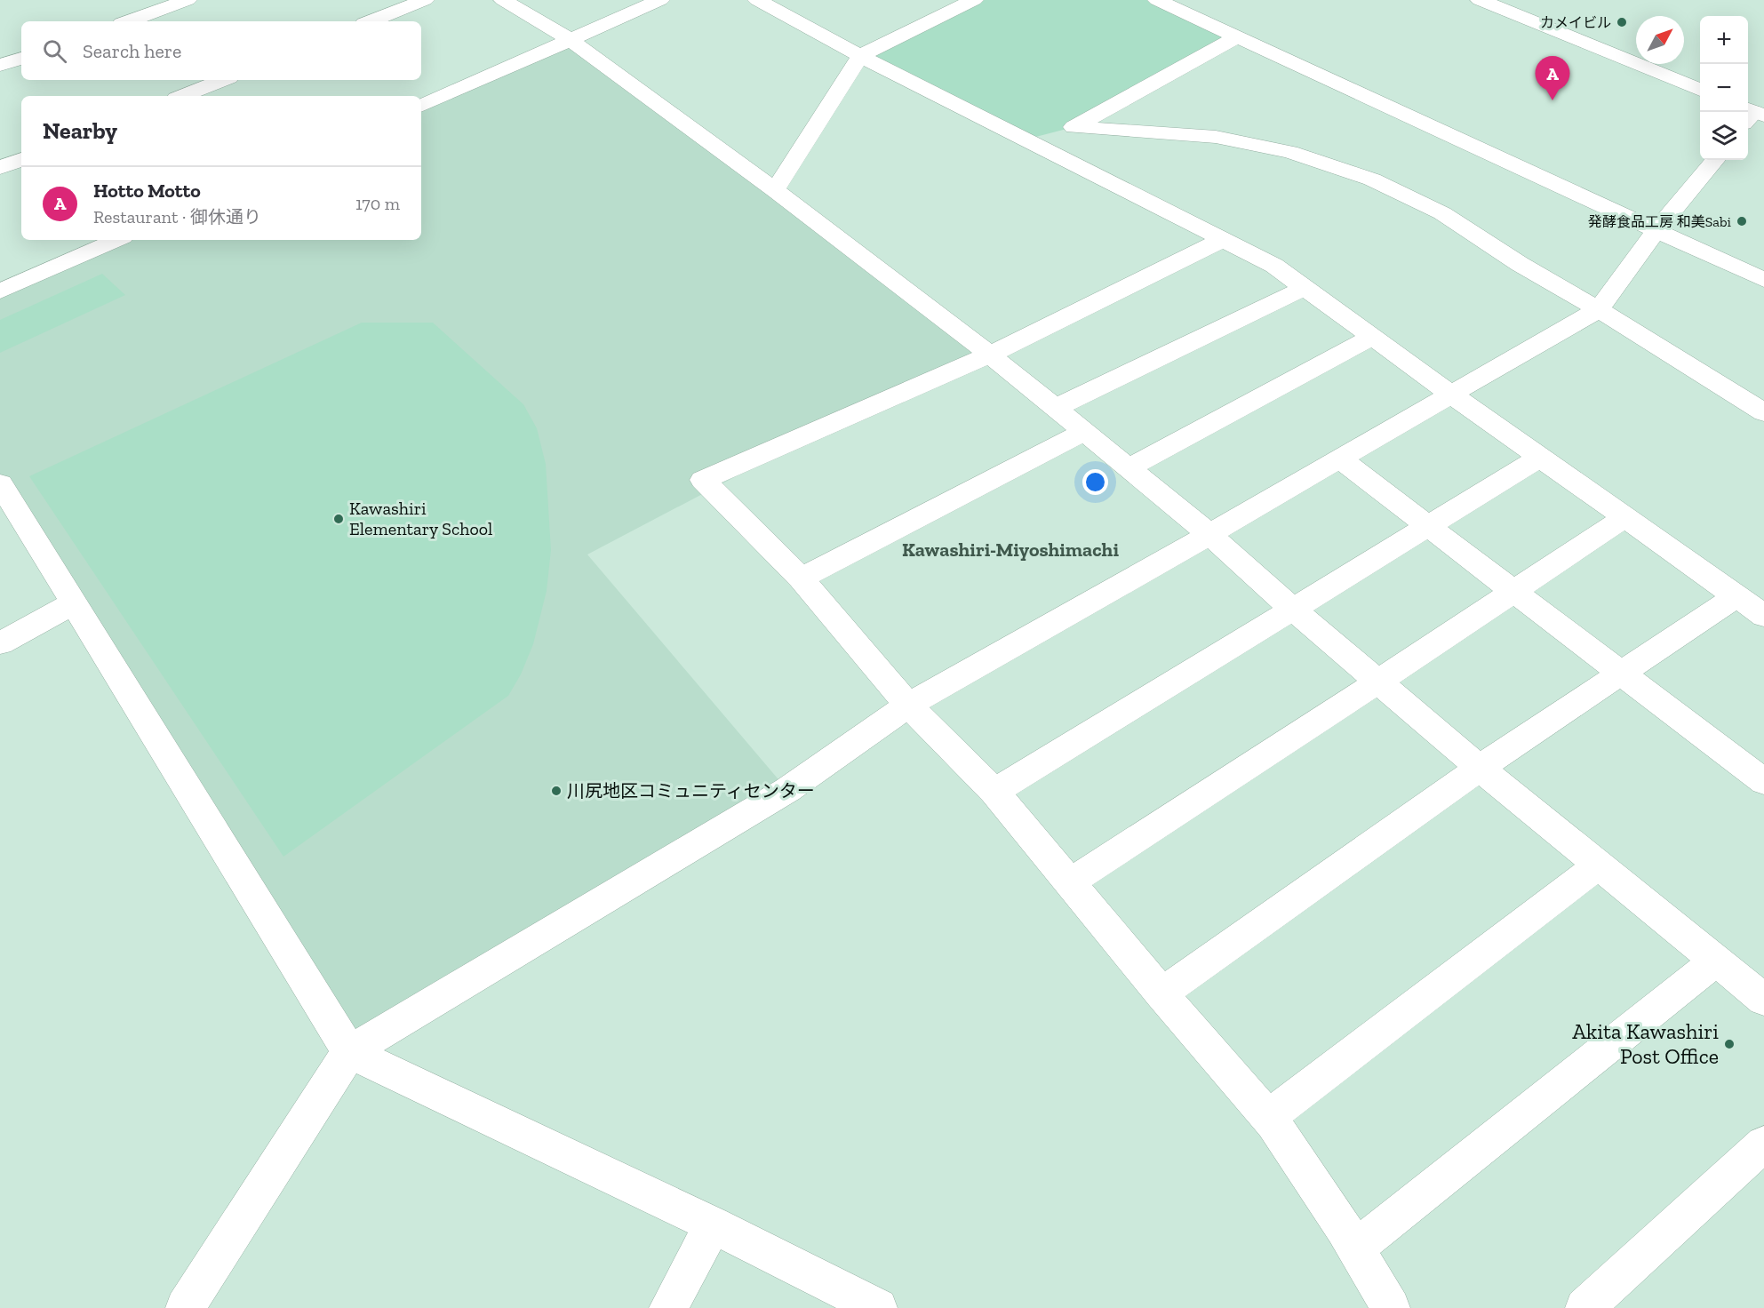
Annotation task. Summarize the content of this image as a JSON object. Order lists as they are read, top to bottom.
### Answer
{
  "districts": ["Kawashiri-Miyoshimachi"],
  "places": [
    "カメイビル",
    "発酵食品工房 和美Sabi",
    "Kawashiri Elementary School",
    "川尻地区コミュニティセンター",
    "Akita Kawashiri Post Office"
  ],
  "north": "top right",
  "page": {
    "map_buttons": ["+", "−"],
    "search": "Search here",
    "pins": "A",
    "heading": "Nearby",
    "list": [
      {
        "mark": "A",
        "name": "Hotto Motto",
        "note": "Restaurant · 御休通り",
        "value": "170 m"
      }
    ]
  }
}
